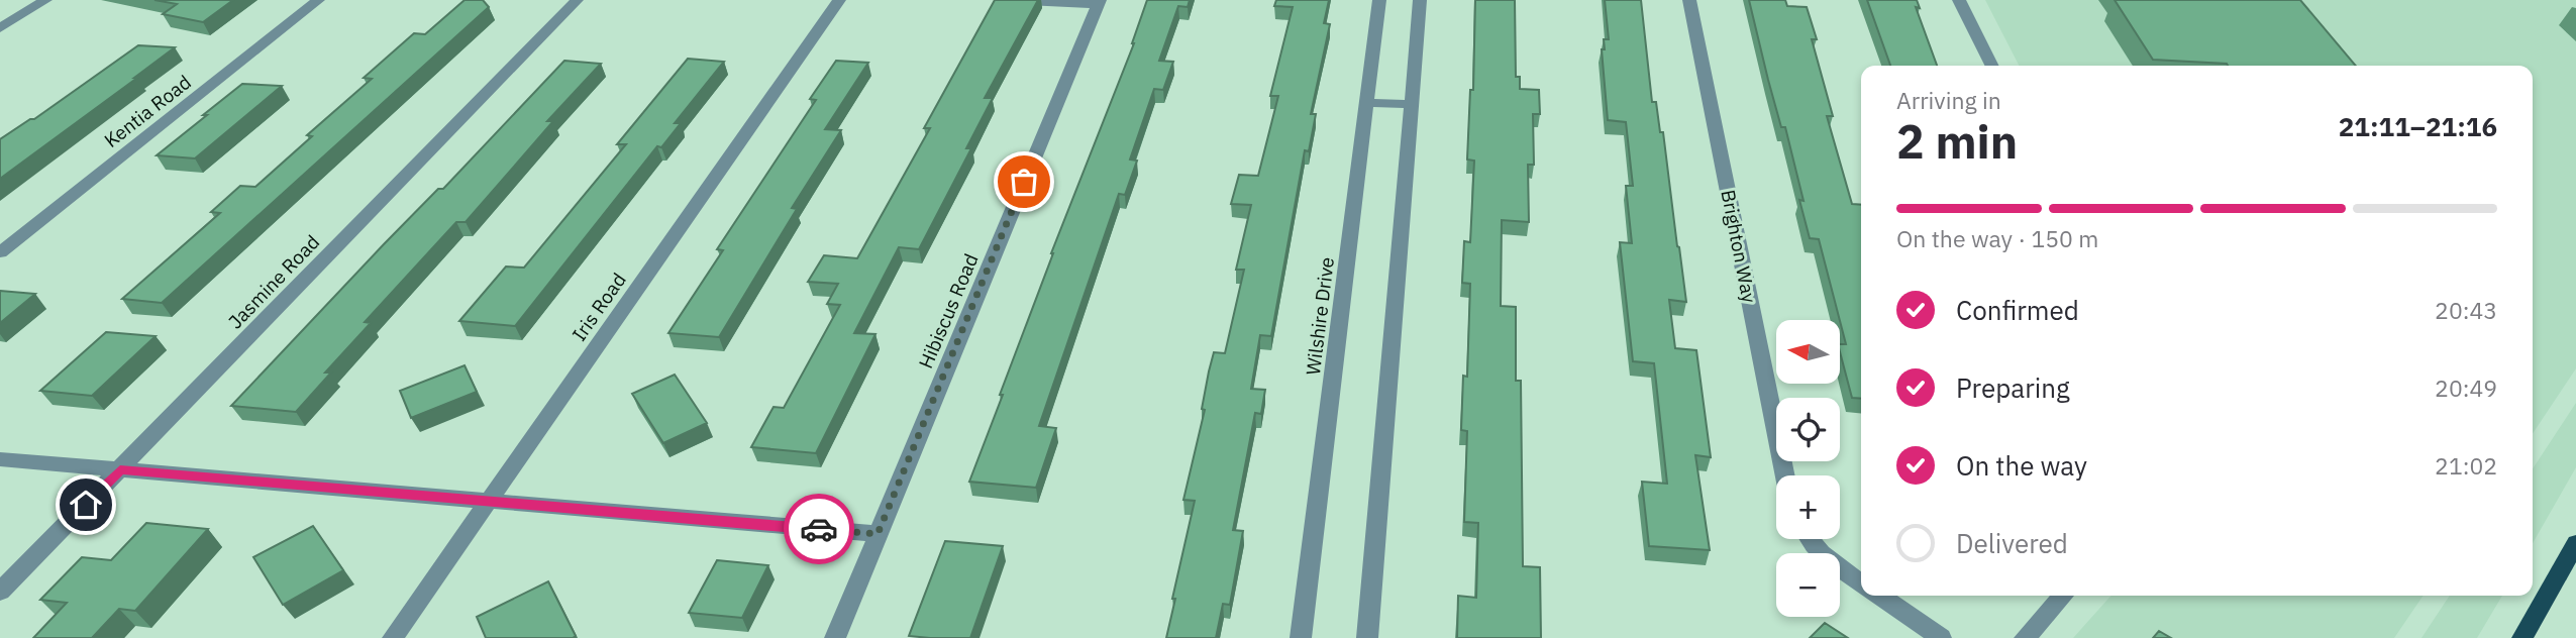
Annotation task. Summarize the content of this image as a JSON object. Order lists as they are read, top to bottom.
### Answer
{
  "streets": {
    "street": [
      "Kentia Road",
      "Brighton Way",
      "Jasmine Road",
      "Iris Road",
      "Hibiscus Road",
      "Wilshire Drive"
    ]
  },
  "north": "left",
  "page": {
    "heading": ["2 min", "Arriving in", "21:11–21:16"],
    "bar": "On the way · 150 m",
    "list": [
      ["Confirmed", "20:43"],
      ["Preparing", "20:49"],
      ["On the way", "21:02"],
      "Delivered"
    ],
    "map_buttons": ["+", "−"]
  }
}
